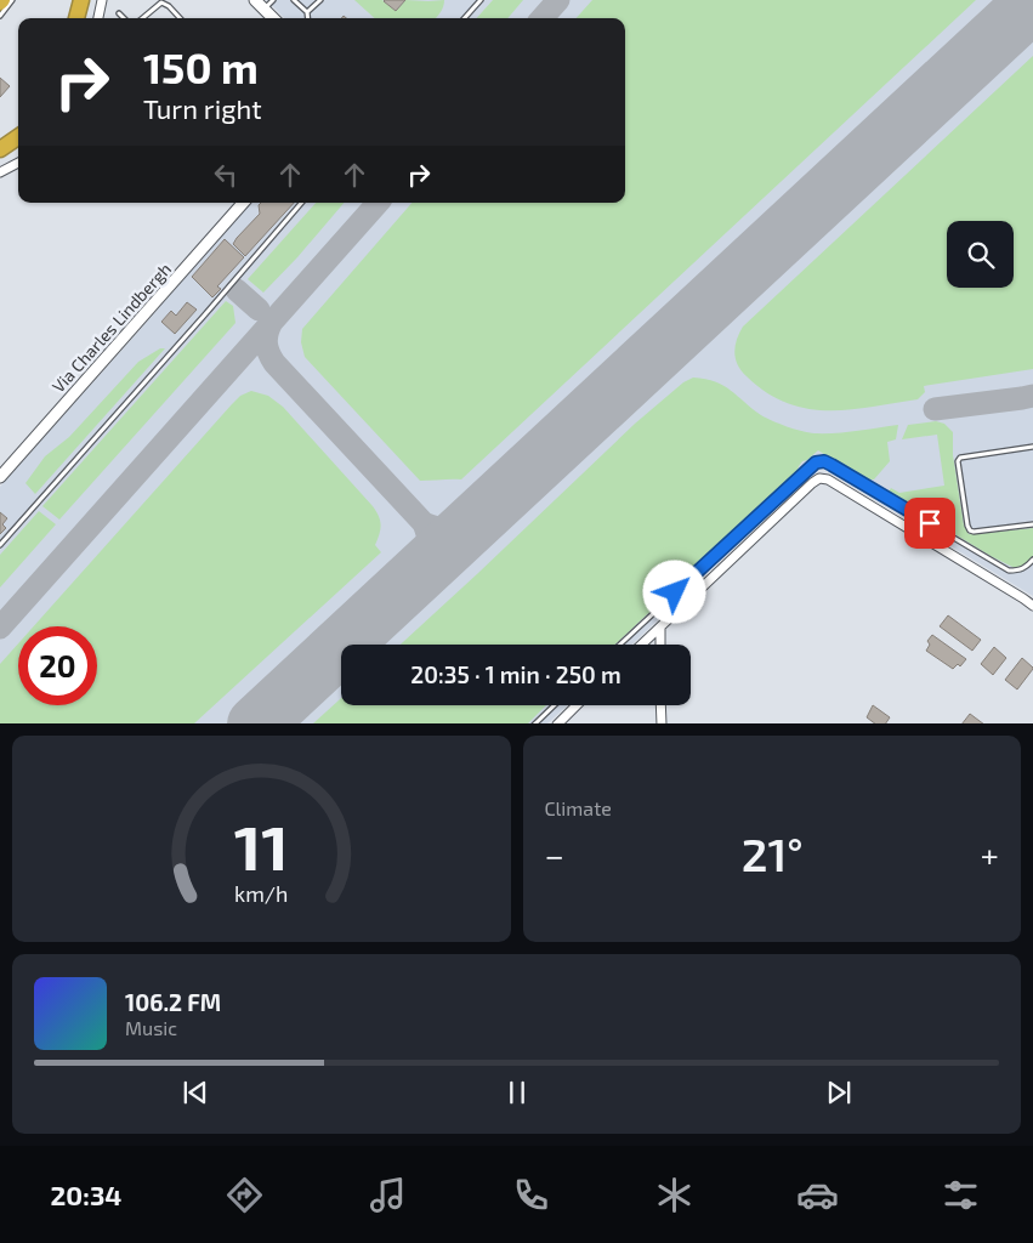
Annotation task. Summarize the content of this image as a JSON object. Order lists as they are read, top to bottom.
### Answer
{
  "streets": {
    "street": ["Via Charles Lindbergh"]
  },
  "page": {
    "turn": ["150 m", "Turn right"],
    "limit": "20",
    "trip": "20:35 · 1 min · 250 m",
    "tile": "Climate",
    "heat": ["−", "21°", "+"],
    "song": ["106.2 FM", "Music"],
    "tabs": "20:34",
    "gauge": ["11", "km/h"]
  }
}
